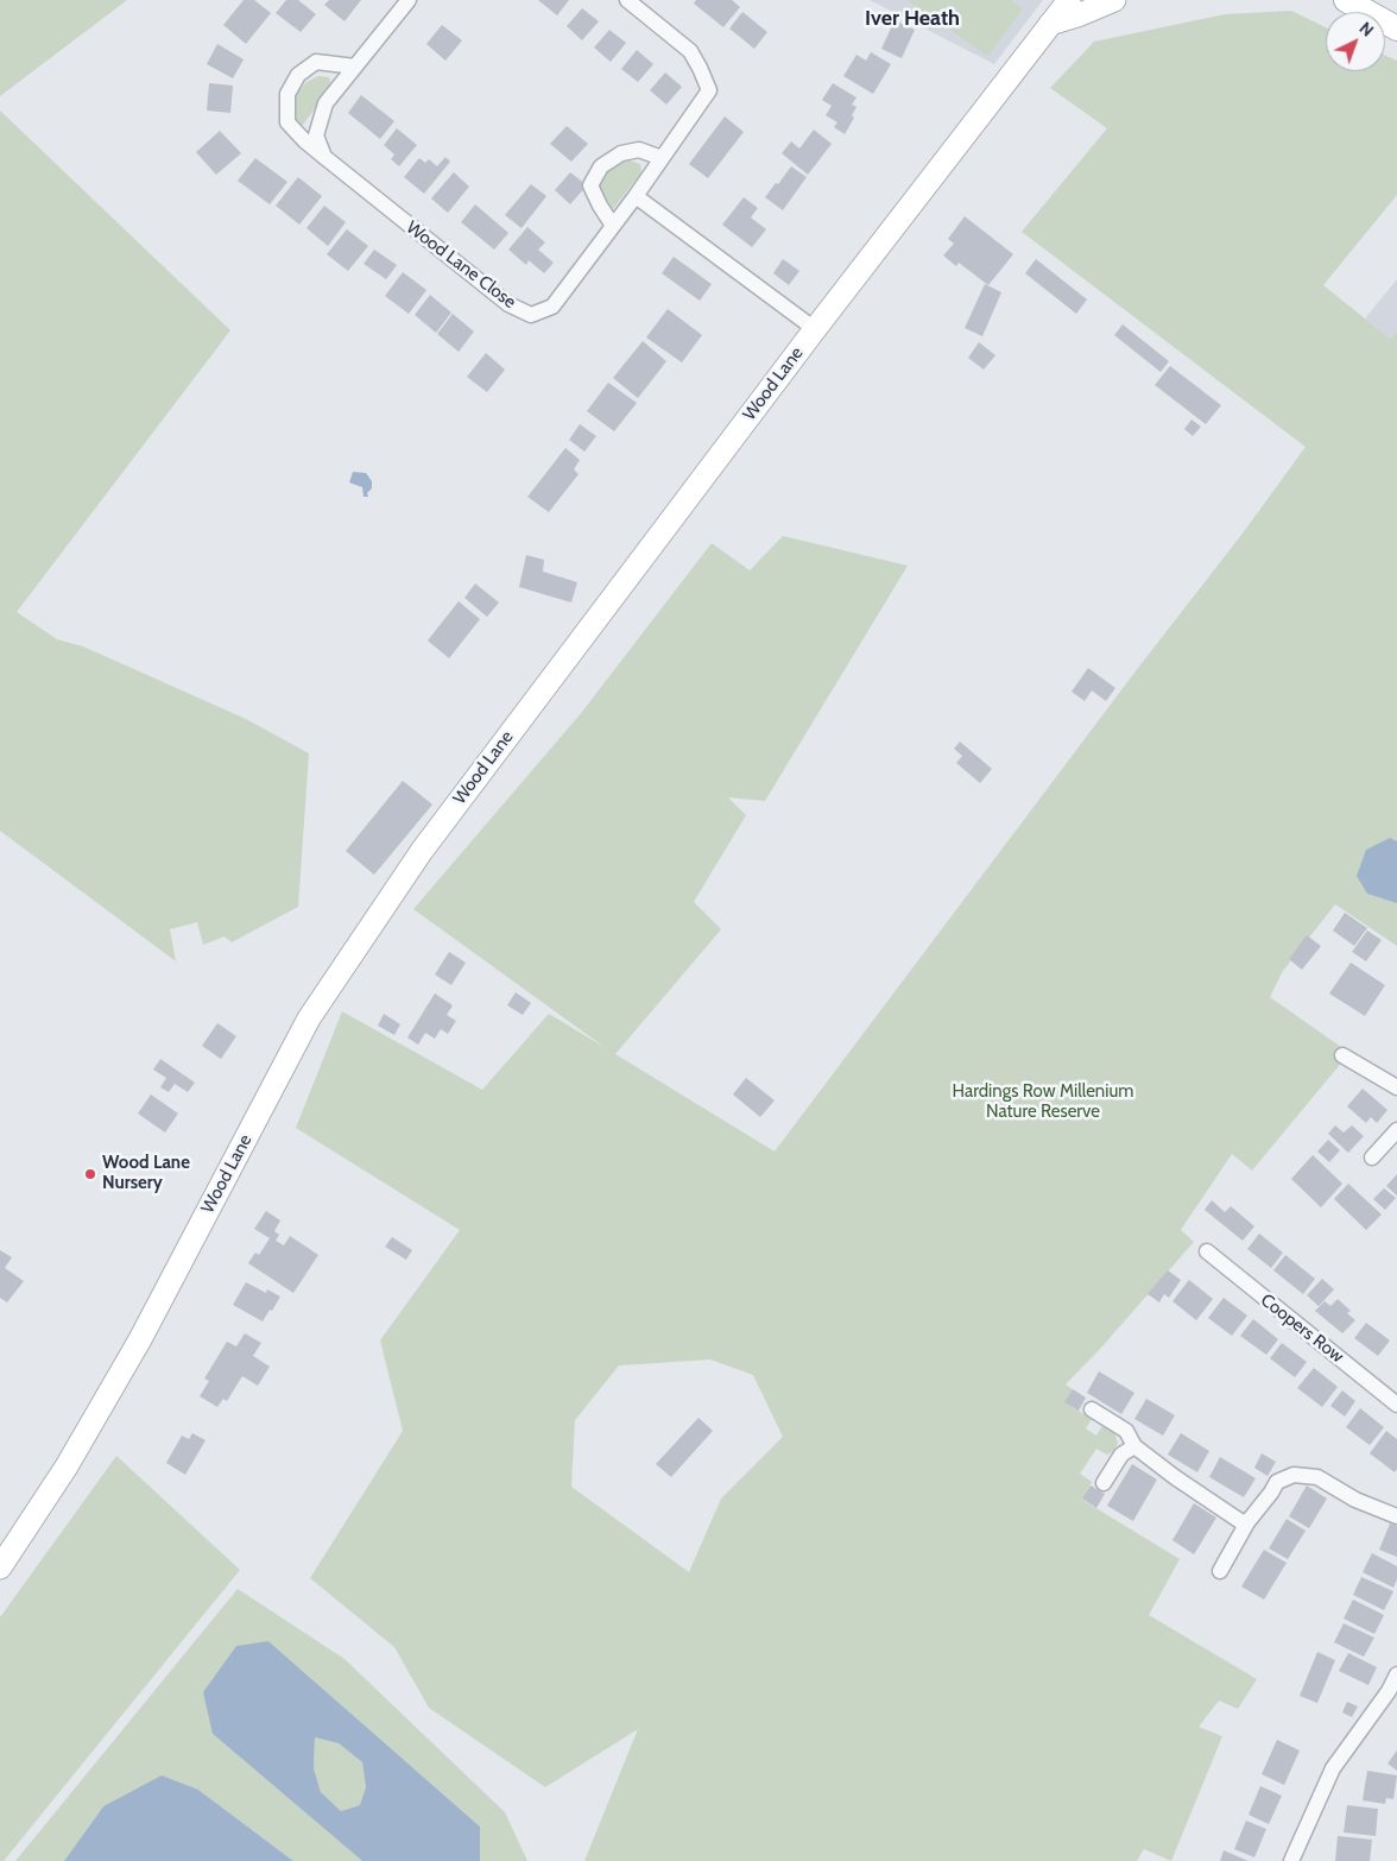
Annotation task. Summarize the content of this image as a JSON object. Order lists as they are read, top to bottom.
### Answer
{
  "streets": {
    "street": ["Wood Lane Close", "Wood Lane", "Coopers Row"]
  },
  "districts": ["Iver Heath"],
  "parks": ["Hardings Row Millenium Nature Reserve"],
  "places": ["Wood Lane Nursery"],
  "north": "top right"
}
